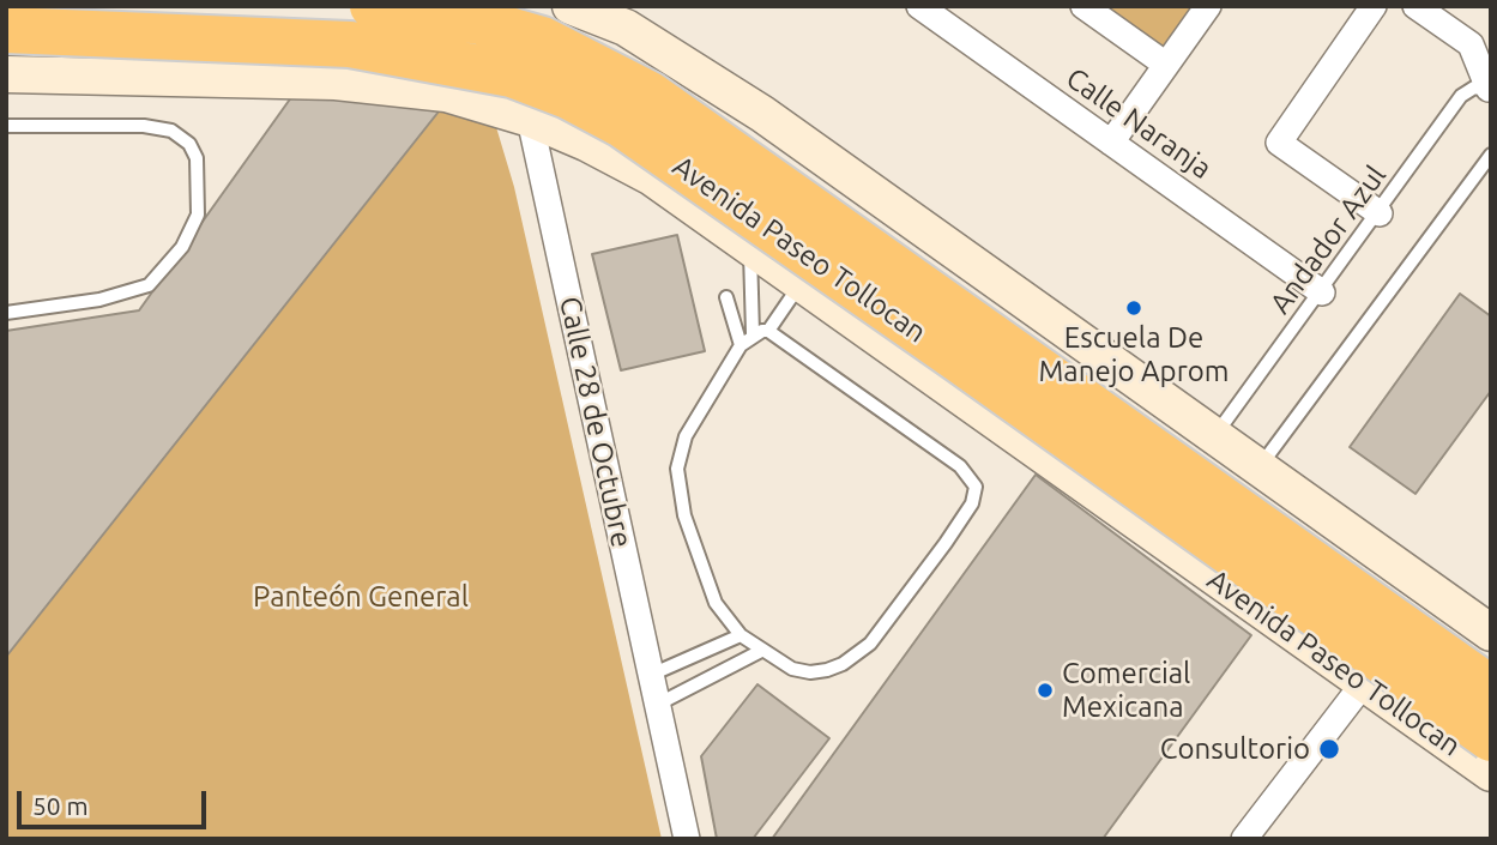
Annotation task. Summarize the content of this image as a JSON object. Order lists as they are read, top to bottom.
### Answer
{
  "streets": {
    "highway": ["Avenida Paseo Tollocan"],
    "main road": ["Calle 28 de Octubre"],
    "street": ["Calle Naranja"],
    "lane": ["Andador Azul"]
  },
  "crossings": [
    ["Calle Naranja", "Andador Azul"],
    ["Avenida Paseo Tollocan", "Calle 28 de Octubre"]
  ],
  "parks": ["Panteón General"],
  "places": ["Escuela De Manejo Aprom", "Comercial Mexicana", "Consultorio"],
  "scale_bar": "50 m"
}
